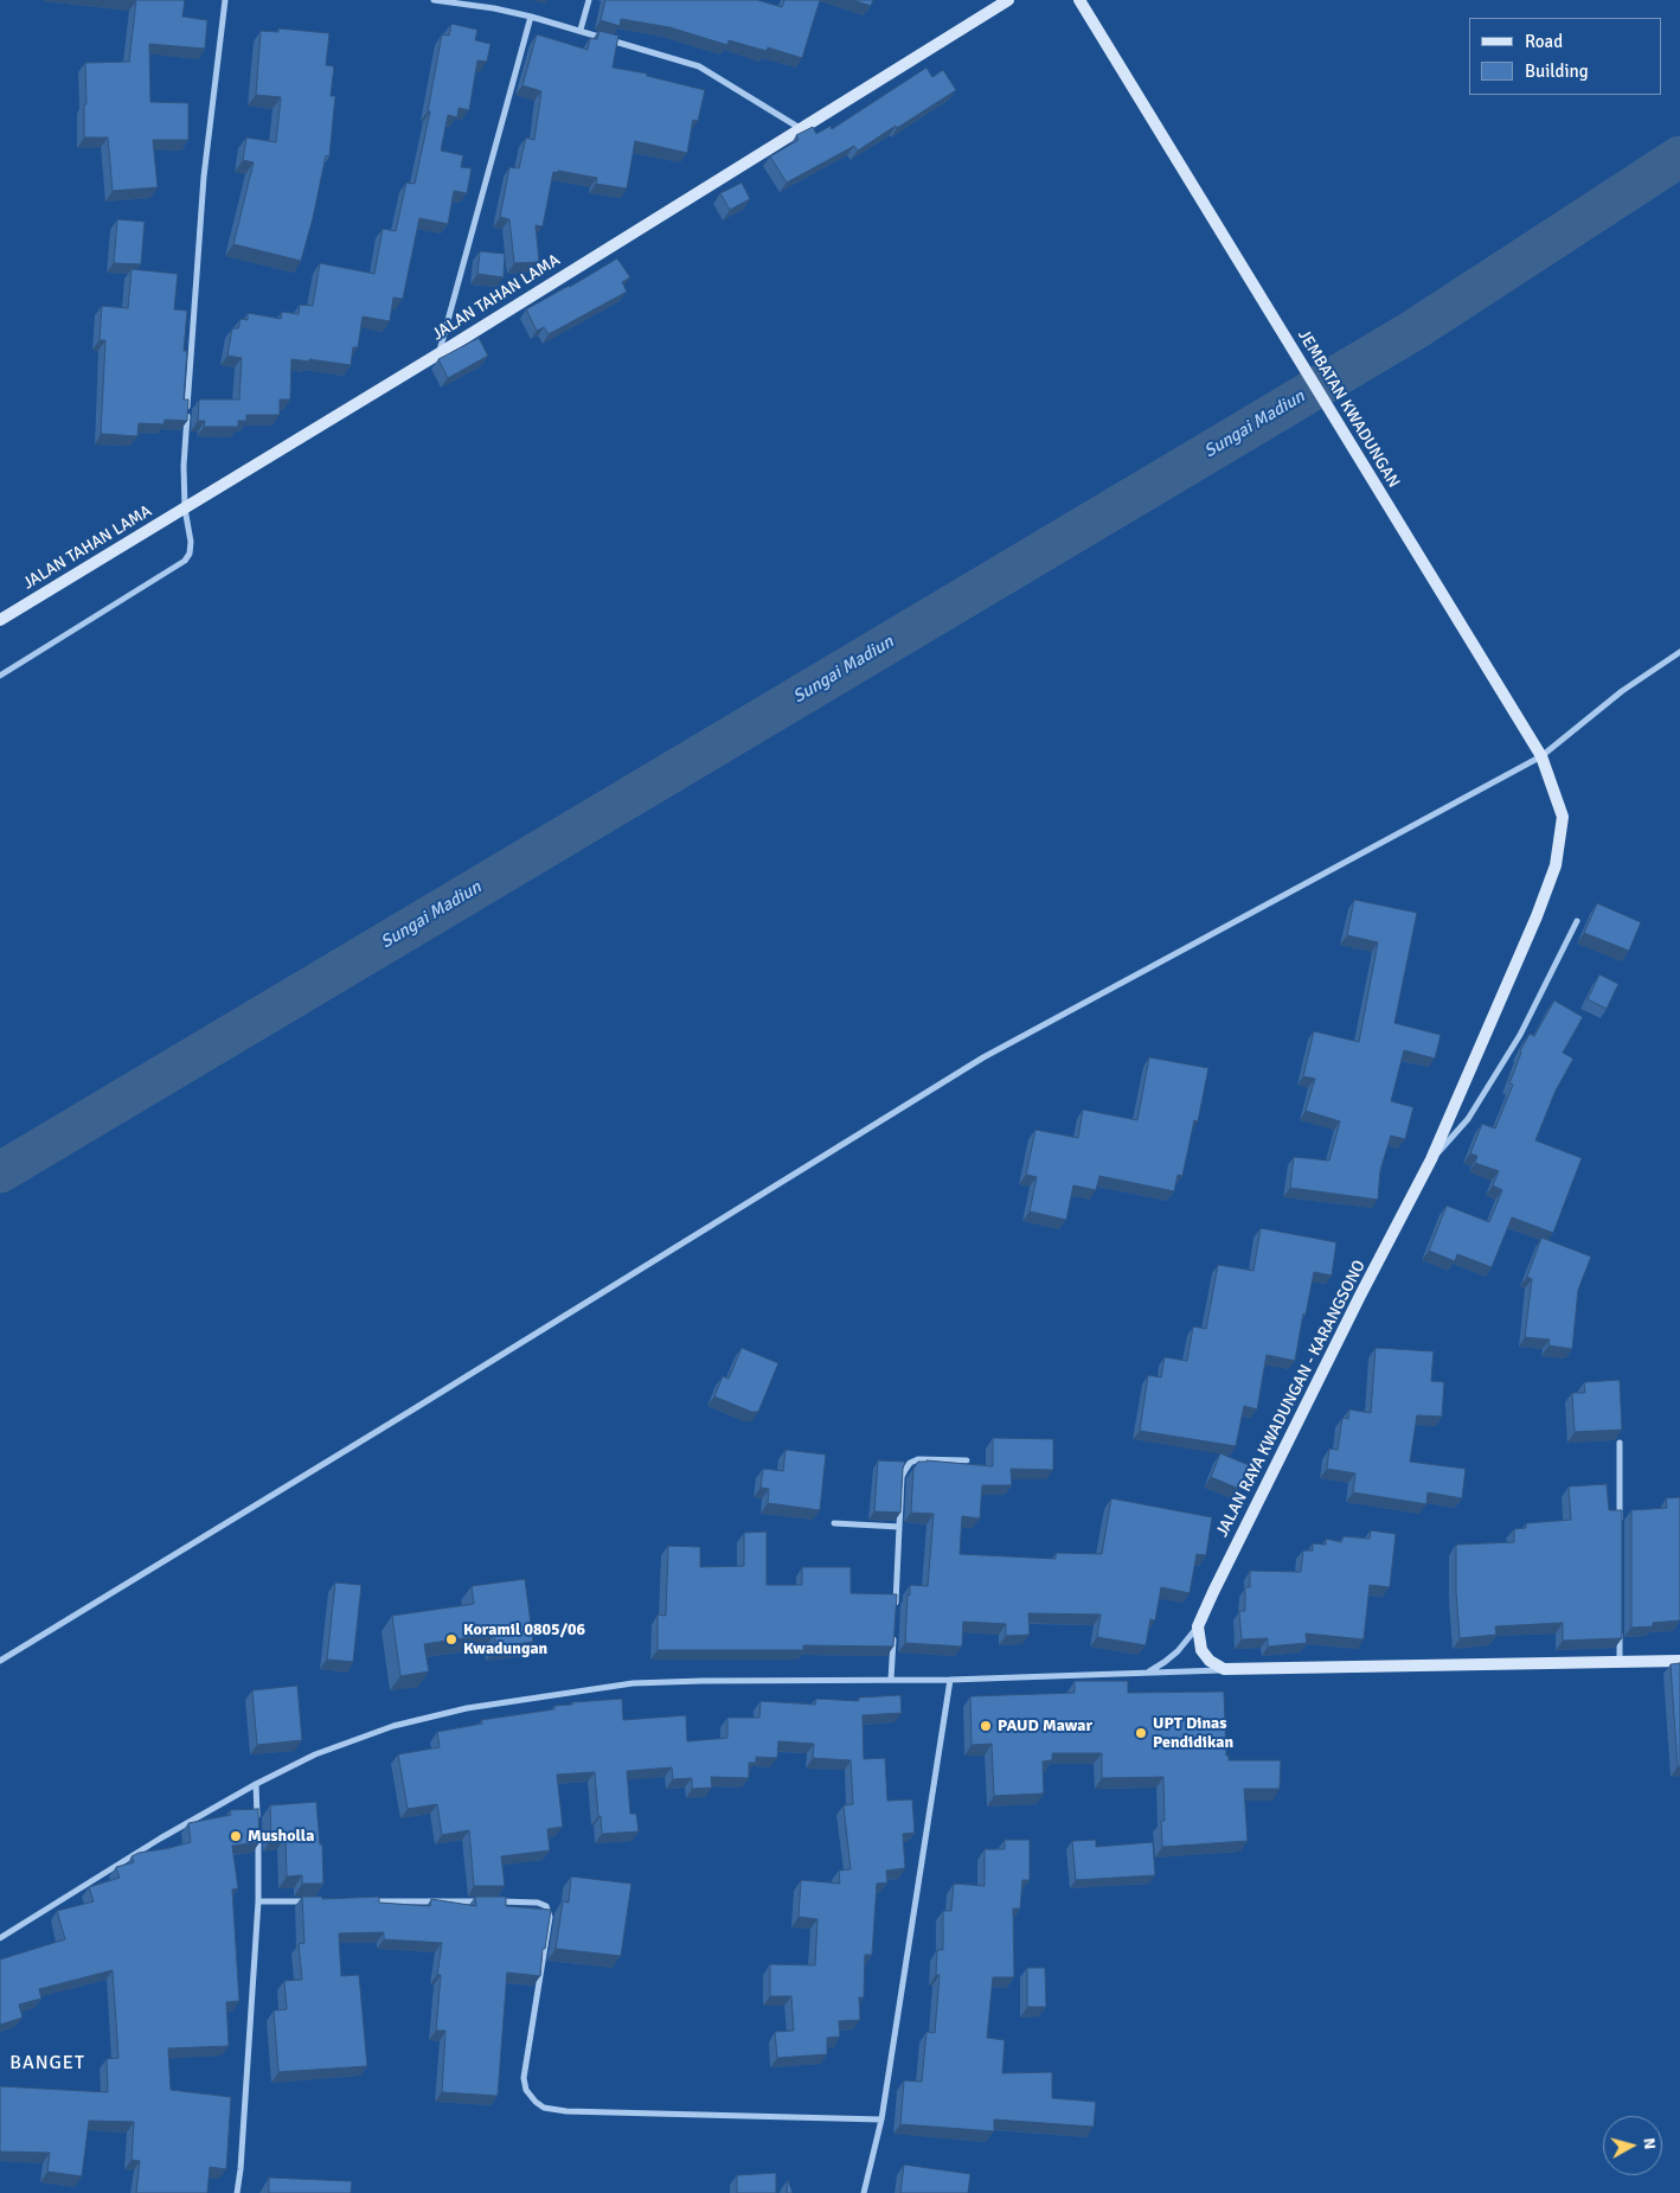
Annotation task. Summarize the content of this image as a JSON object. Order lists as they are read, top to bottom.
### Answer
{
  "streets": {
    "main road": ["JALAN TAHAN LAMA", "JEMBATAN KWADUNGAN", "JALAN RAYA KWADUNGAN - KARANGSONO"]
  },
  "crossings": [
    ["JEMBATAN KWADUNGAN", "JALAN RAYA KWADUNGAN - KARANGSONO"]
  ],
  "districts": ["BANGET"],
  "water": ["Sungai Madiun"],
  "places": [
    "Koramil 0805/06 Kwadungan",
    "PAUD Mawar",
    "UPT Dinas Pendidikan",
    "Musholla"
  ],
  "legend": ["Road", "Building"],
  "north": "right"
}
